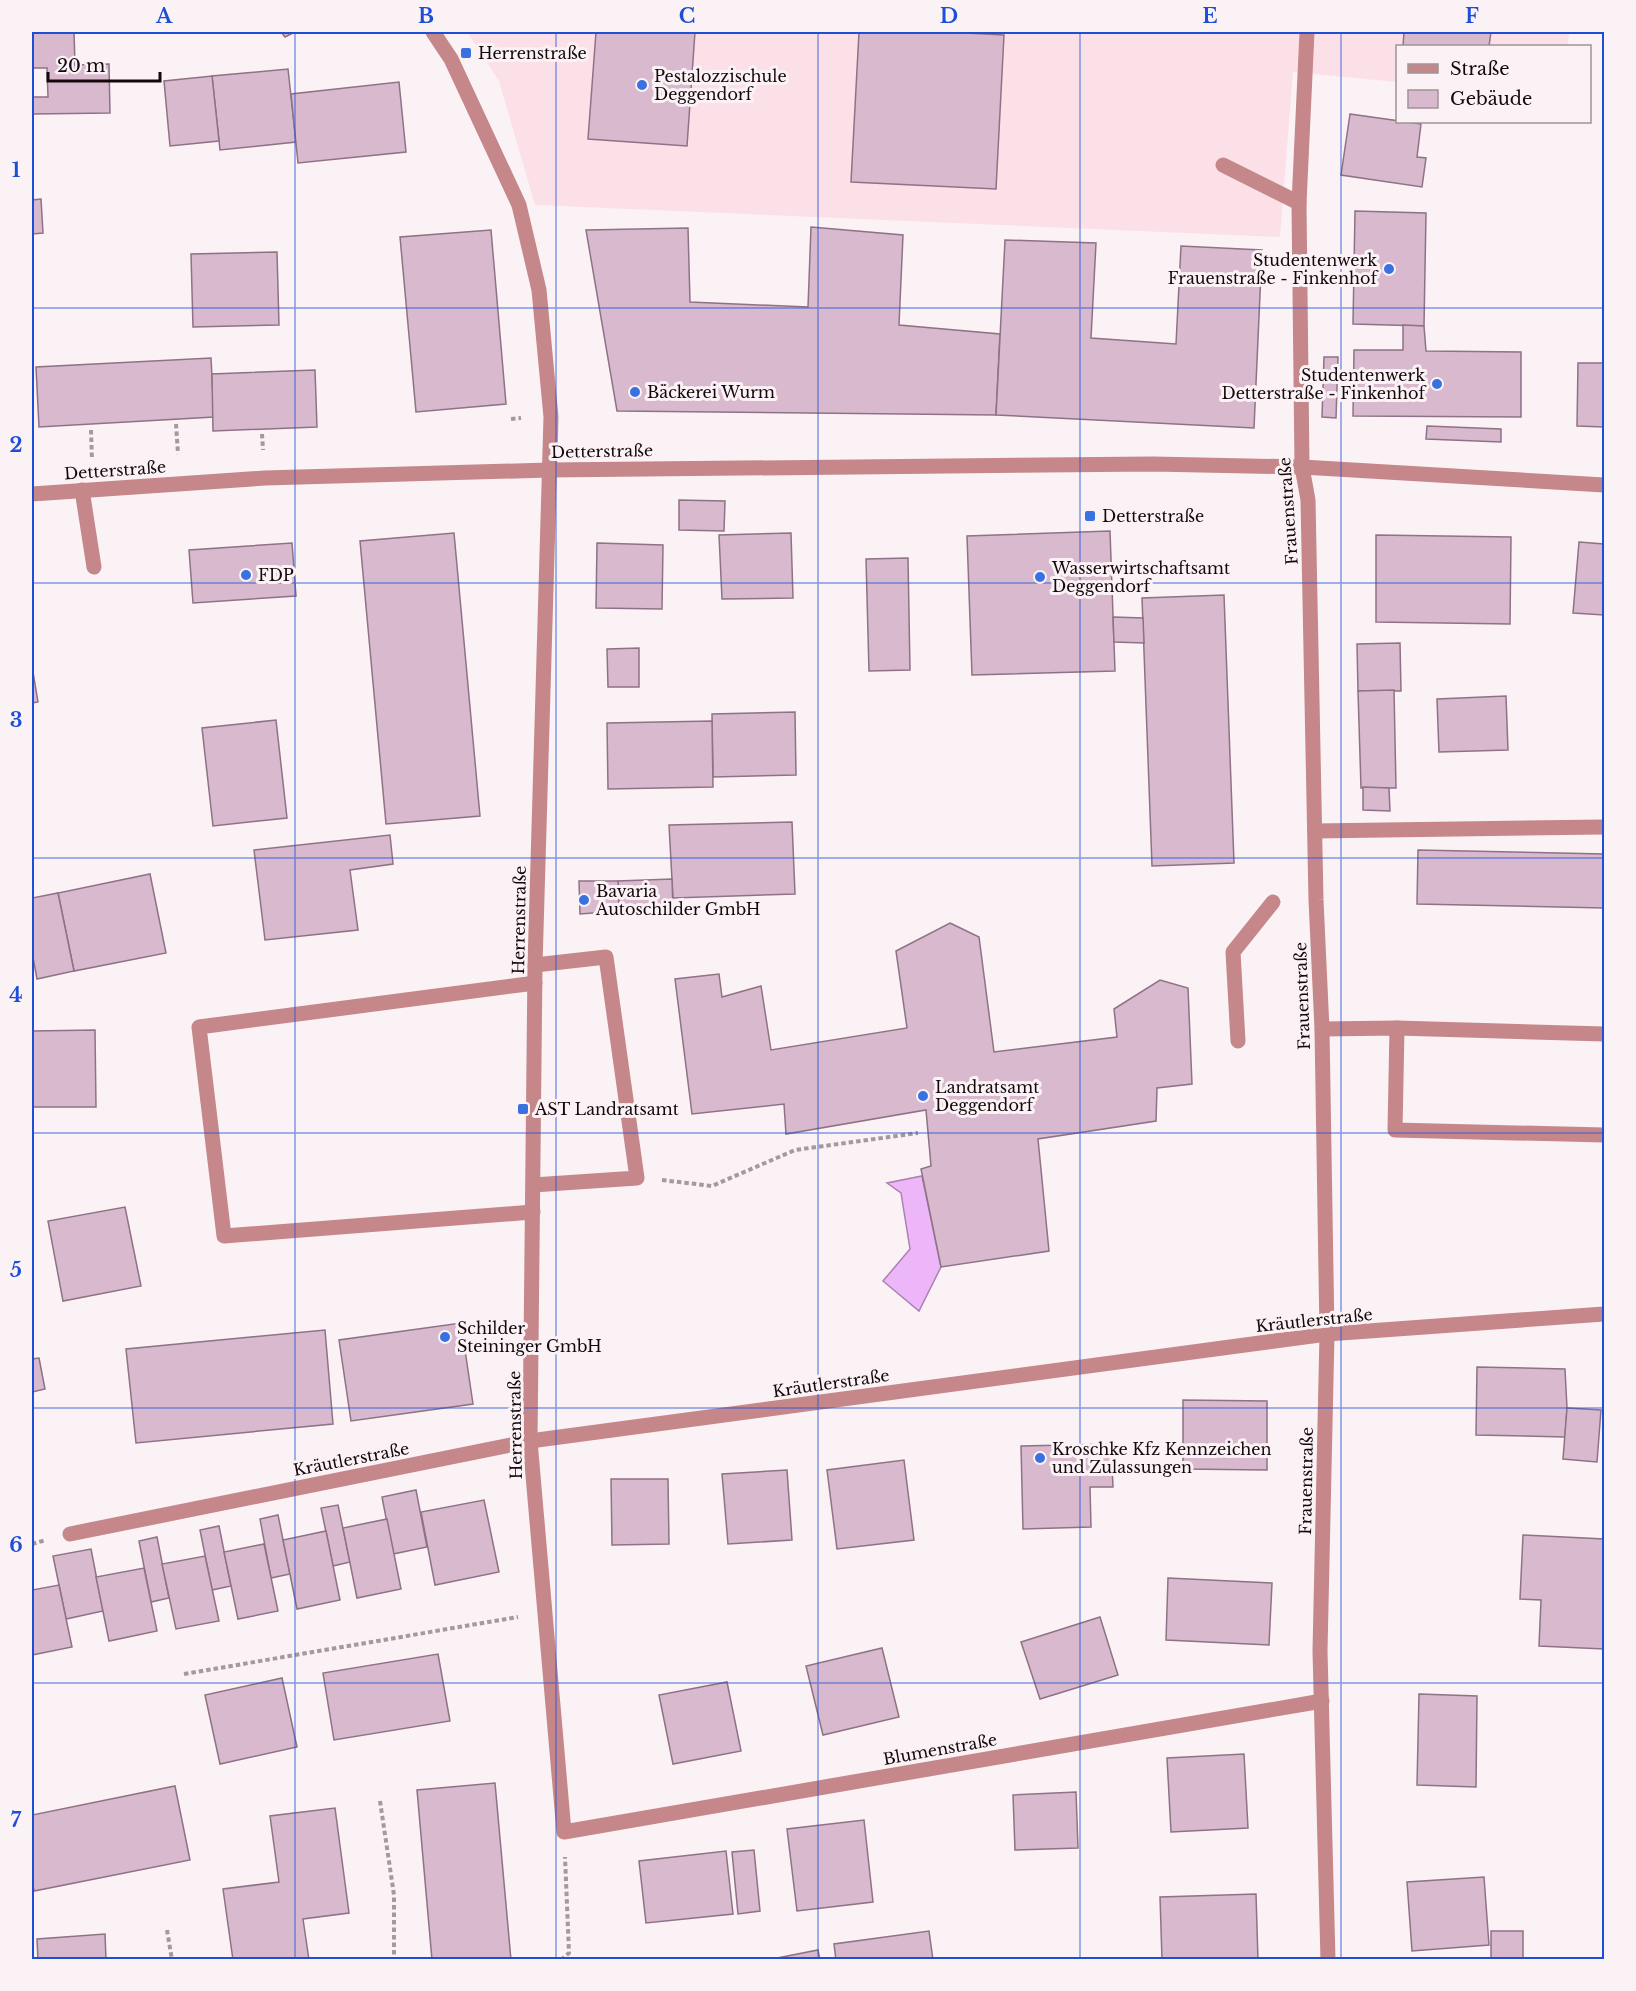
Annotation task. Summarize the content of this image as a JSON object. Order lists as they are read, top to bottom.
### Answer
{
  "streets": {
    "street": [
      "Detterstraße",
      "Frauenstraße",
      "Herrenstraße",
      "Kräutlerstraße",
      "Blumenstraße"
    ]
  },
  "crossings": [
    ["Detterstraße", "Frauenstraße"],
    ["Detterstraße", "Herrenstraße"],
    ["Frauenstraße", "Kräutlerstraße"],
    ["Frauenstraße", "Blumenstraße"],
    ["Herrenstraße", "Kräutlerstraße"],
    ["Herrenstraße", "Blumenstraße"]
  ],
  "places": {
    "transit": ["Herrenstraße", "Detterstraße", "AST Landratsamt"],
    "other": [
      "Pestalozzischule Deggendorf",
      "Studentenwerk Frauenstraße - Finkenhof",
      "Studentenwerk Detterstraße - Finkenhof",
      "Bäckerei Wurm",
      "FDP",
      "Wasserwirtschaftsamt Deggendorf",
      "Bavaria Autoschilder GmbH",
      "Landratsamt Deggendorf",
      "Schilder Steininger GmbH",
      "Kroschke Kfz Kennzeichen und Zulassungen"
    ]
  },
  "legend": ["Straße", "Gebäude"],
  "scale_bar": "20 m",
  "grid": {
    "columns": [
      "A",
      "B",
      "C",
      "D",
      "E",
      "F"
    ],
    "rows": [
      "1",
      "2",
      "3",
      "4",
      "5",
      "6",
      "7"
    ]
  }
}
